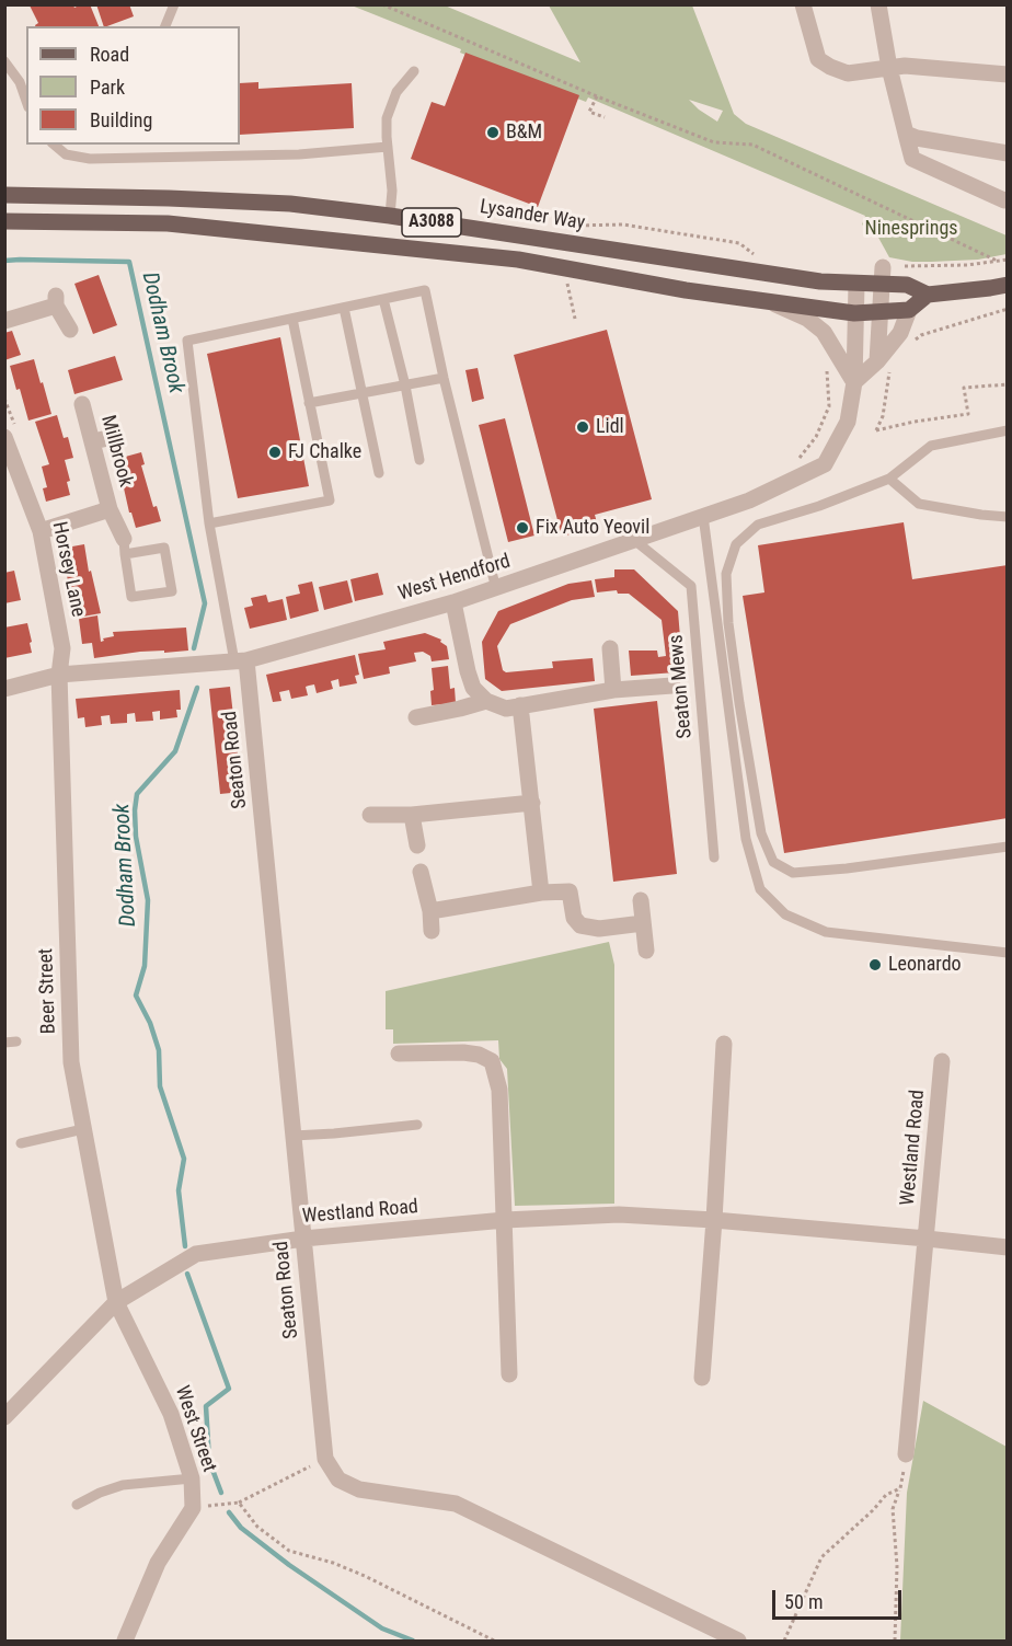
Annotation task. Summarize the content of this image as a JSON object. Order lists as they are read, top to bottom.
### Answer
{
  "streets": {
    "main road": ["Lysander Way", "A3088"],
    "street": [
      "Millbrook",
      "Horsey Lane",
      "West Hendford",
      "Seaton Road",
      "Beer Street",
      "Westland Road",
      "West Street"
    ],
    "lane": ["Seaton Mews"]
  },
  "crossings": [
    ["Lysander Way", "A3088"],
    ["Lysander Way", "West Hendford"],
    ["A3088", "West Hendford"],
    ["Millbrook", "Horsey Lane"],
    ["Horsey Lane", "West Hendford"],
    ["Horsey Lane", "Beer Street"],
    ["West Hendford", "Seaton Mews"],
    ["West Hendford", "Seaton Road"],
    ["West Hendford", "Beer Street"],
    ["Seaton Road", "Westland Road"],
    ["Beer Street", "Westland Road"],
    ["Beer Street", "West Street"],
    ["Westland Road", "West Street"]
  ],
  "water": ["Dodham Brook"],
  "parks": ["Ninesprings"],
  "places": [
    "B&M",
    "Lidl",
    "FJ Chalke",
    "Fix Auto Yeovil",
    "Leonardo"
  ],
  "legend": ["Road", "Park", "Building"],
  "scale_bar": "50 m"
}
